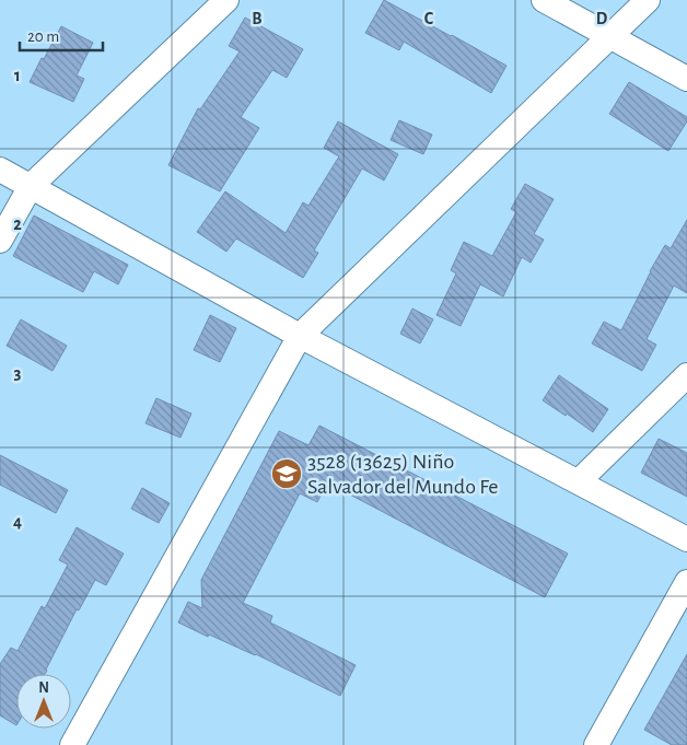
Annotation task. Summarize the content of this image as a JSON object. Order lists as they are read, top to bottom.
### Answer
{
  "places": {
    "school or university": ["3528 (13625) Niño Salvador del Mundo Fe"]
  },
  "scale_bar": "20 m",
  "north": "top",
  "grid": {
    "columns": ["B", "C", "D"],
    "rows": [
      "1",
      "2",
      "3",
      "4"
    ]
  }
}
